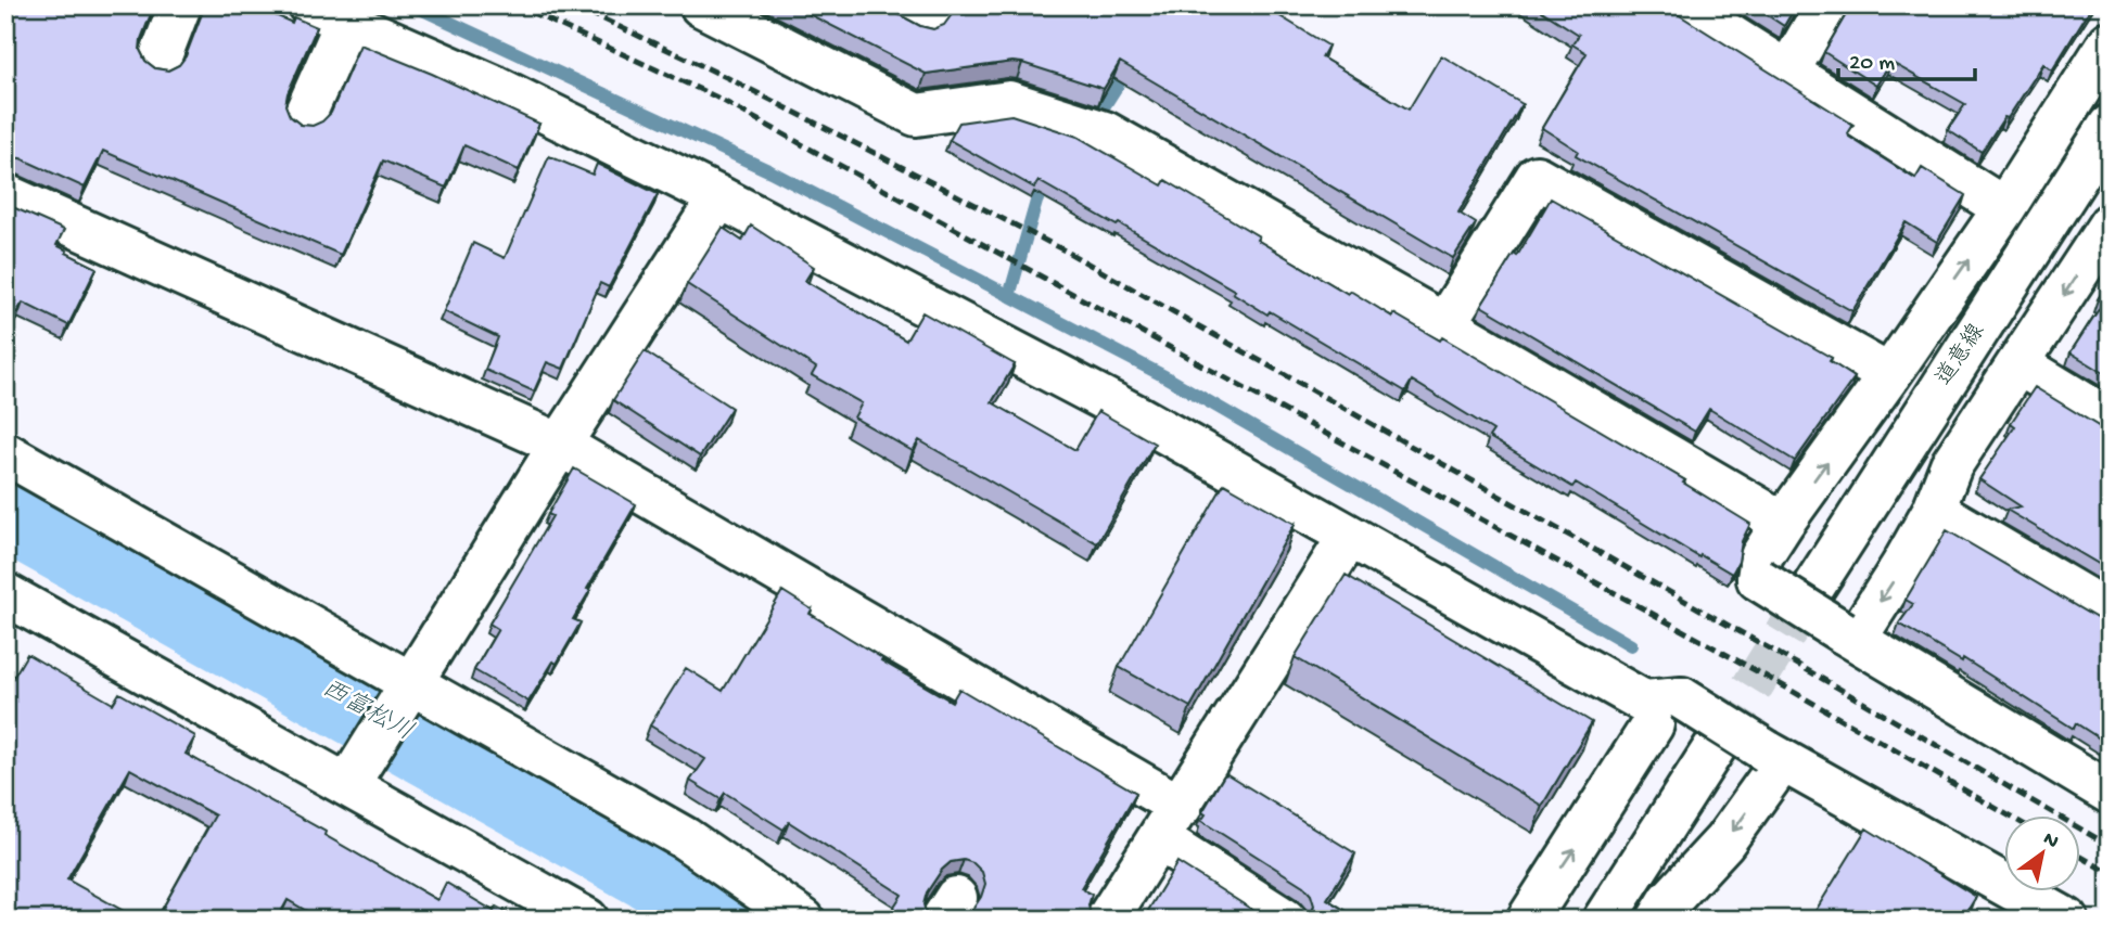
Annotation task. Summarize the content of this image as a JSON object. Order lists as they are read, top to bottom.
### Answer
{
  "streets": {
    "street": ["道意線"]
  },
  "water": ["西富松川"],
  "scale_bar": "20 m",
  "north": "top right"
}
